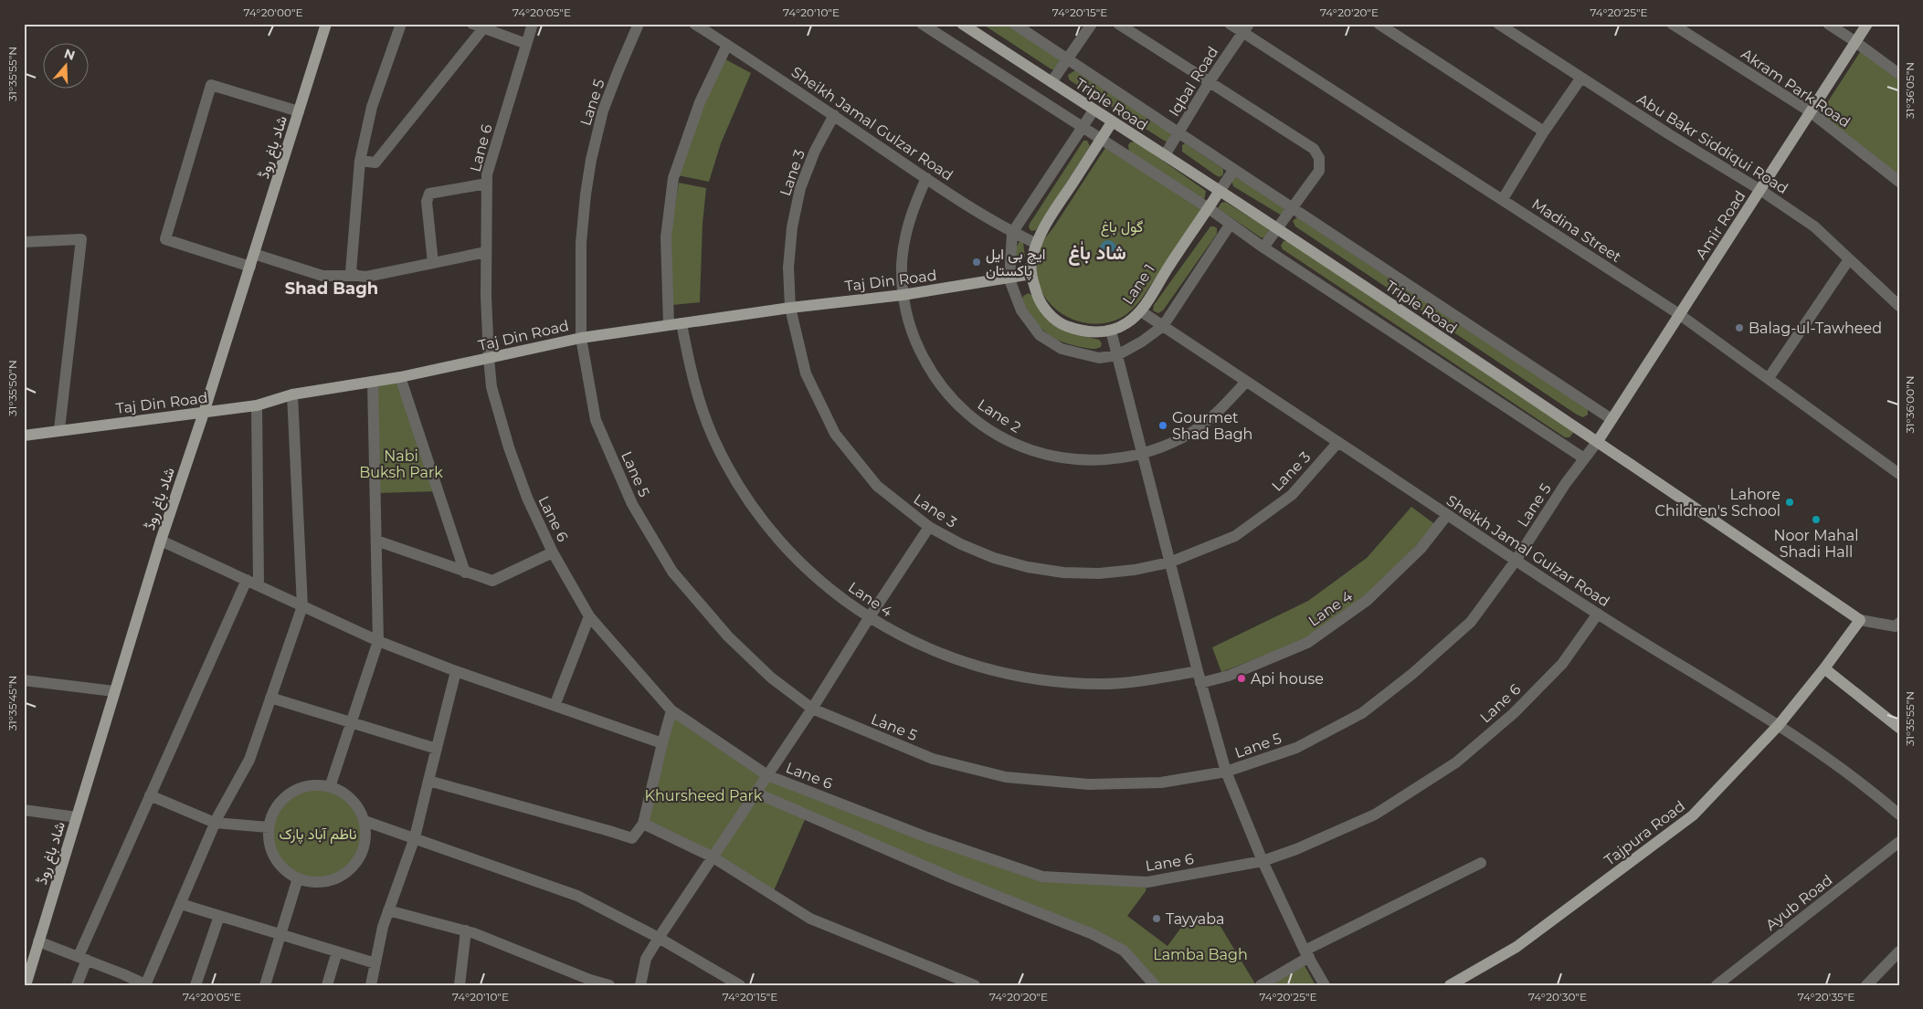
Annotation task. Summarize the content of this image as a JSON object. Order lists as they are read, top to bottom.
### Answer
{
  "streets": {
    "main road": [
      "Triple Road",
      "شاد باغ روڈ",
      "Amir Road",
      "Taj Din Road",
      "Lane 1",
      "Tajpura Road"
    ],
    "street": [
      "Iqbal Road",
      "Akram Park Road",
      "Lane 5",
      "Sheikh Jamal Gulzar Road",
      "Abu Bakr Siddiqui Road",
      "Lane 6",
      "Lane 3",
      "Madina Street",
      "Lane 2",
      "Lane 4",
      "Ayub Road"
    ]
  },
  "crossings": [
    ["Iqbal Road", "Triple Road"],
    ["Iqbal Road", "Madina Street"],
    ["Akram Park Road", "Amir Road"],
    ["Lane 5", "Triple Road"],
    ["Lane 5", "Sheikh Jamal Gulzar Road"],
    ["Lane 5", "Amir Road"],
    ["Lane 5", "Taj Din Road"],
    ["Triple Road", "Amir Road"],
    ["Triple Road", "Lane 1"],
    ["Triple Road", "Tajpura Road"],
    ["Sheikh Jamal Gulzar Road", "Lane 6"],
    ["Sheikh Jamal Gulzar Road", "Lane 3"],
    ["Sheikh Jamal Gulzar Road", "Lane 1"],
    ["Sheikh Jamal Gulzar Road", "Lane 2"],
    ["Sheikh Jamal Gulzar Road", "Lane 4"],
    ["Sheikh Jamal Gulzar Road", "Tajpura Road"],
    ["Abu Bakr Siddiqui Road", "Amir Road"],
    ["شاد باغ روڈ", "Taj Din Road"],
    ["Lane 6", "Taj Din Road"],
    ["Lane 3", "Taj Din Road"],
    ["Amir Road", "Madina Street"],
    ["Taj Din Road", "Lane 1"],
    ["Taj Din Road", "Lane 2"],
    ["Taj Din Road", "Lane 4"]
  ],
  "districts": ["شاد باٰغ", "Shad Bagh"],
  "parks": [
    "گول باغ",
    "Nabi Buksh Park",
    "Khursheed Park",
    "ناظم آباد پارک",
    "Lamba Bagh"
  ],
  "places": [
    "ایچ بی ایل پاکستان",
    "Balag-ul-Tawheed",
    "Gourmet Shad Bagh",
    "Lahore Children's School",
    "Noor Mahal Shadi Hall",
    "Api house",
    "Tayyaba"
  ],
  "north": "top",
  "coordinates": [
    "74°20'00\"E",
    "74°20'05\"E",
    "74°20'10\"E",
    "74°20'15\"E",
    "74°20'20\"E",
    "74°20'25\"E",
    "31°35'55\"N",
    "31°36'05\"N",
    "31°35'50\"N",
    "31°36'00\"N",
    "31°35'45\"N",
    "74°20'30\"E",
    "74°20'35\"E"
  ]
}
